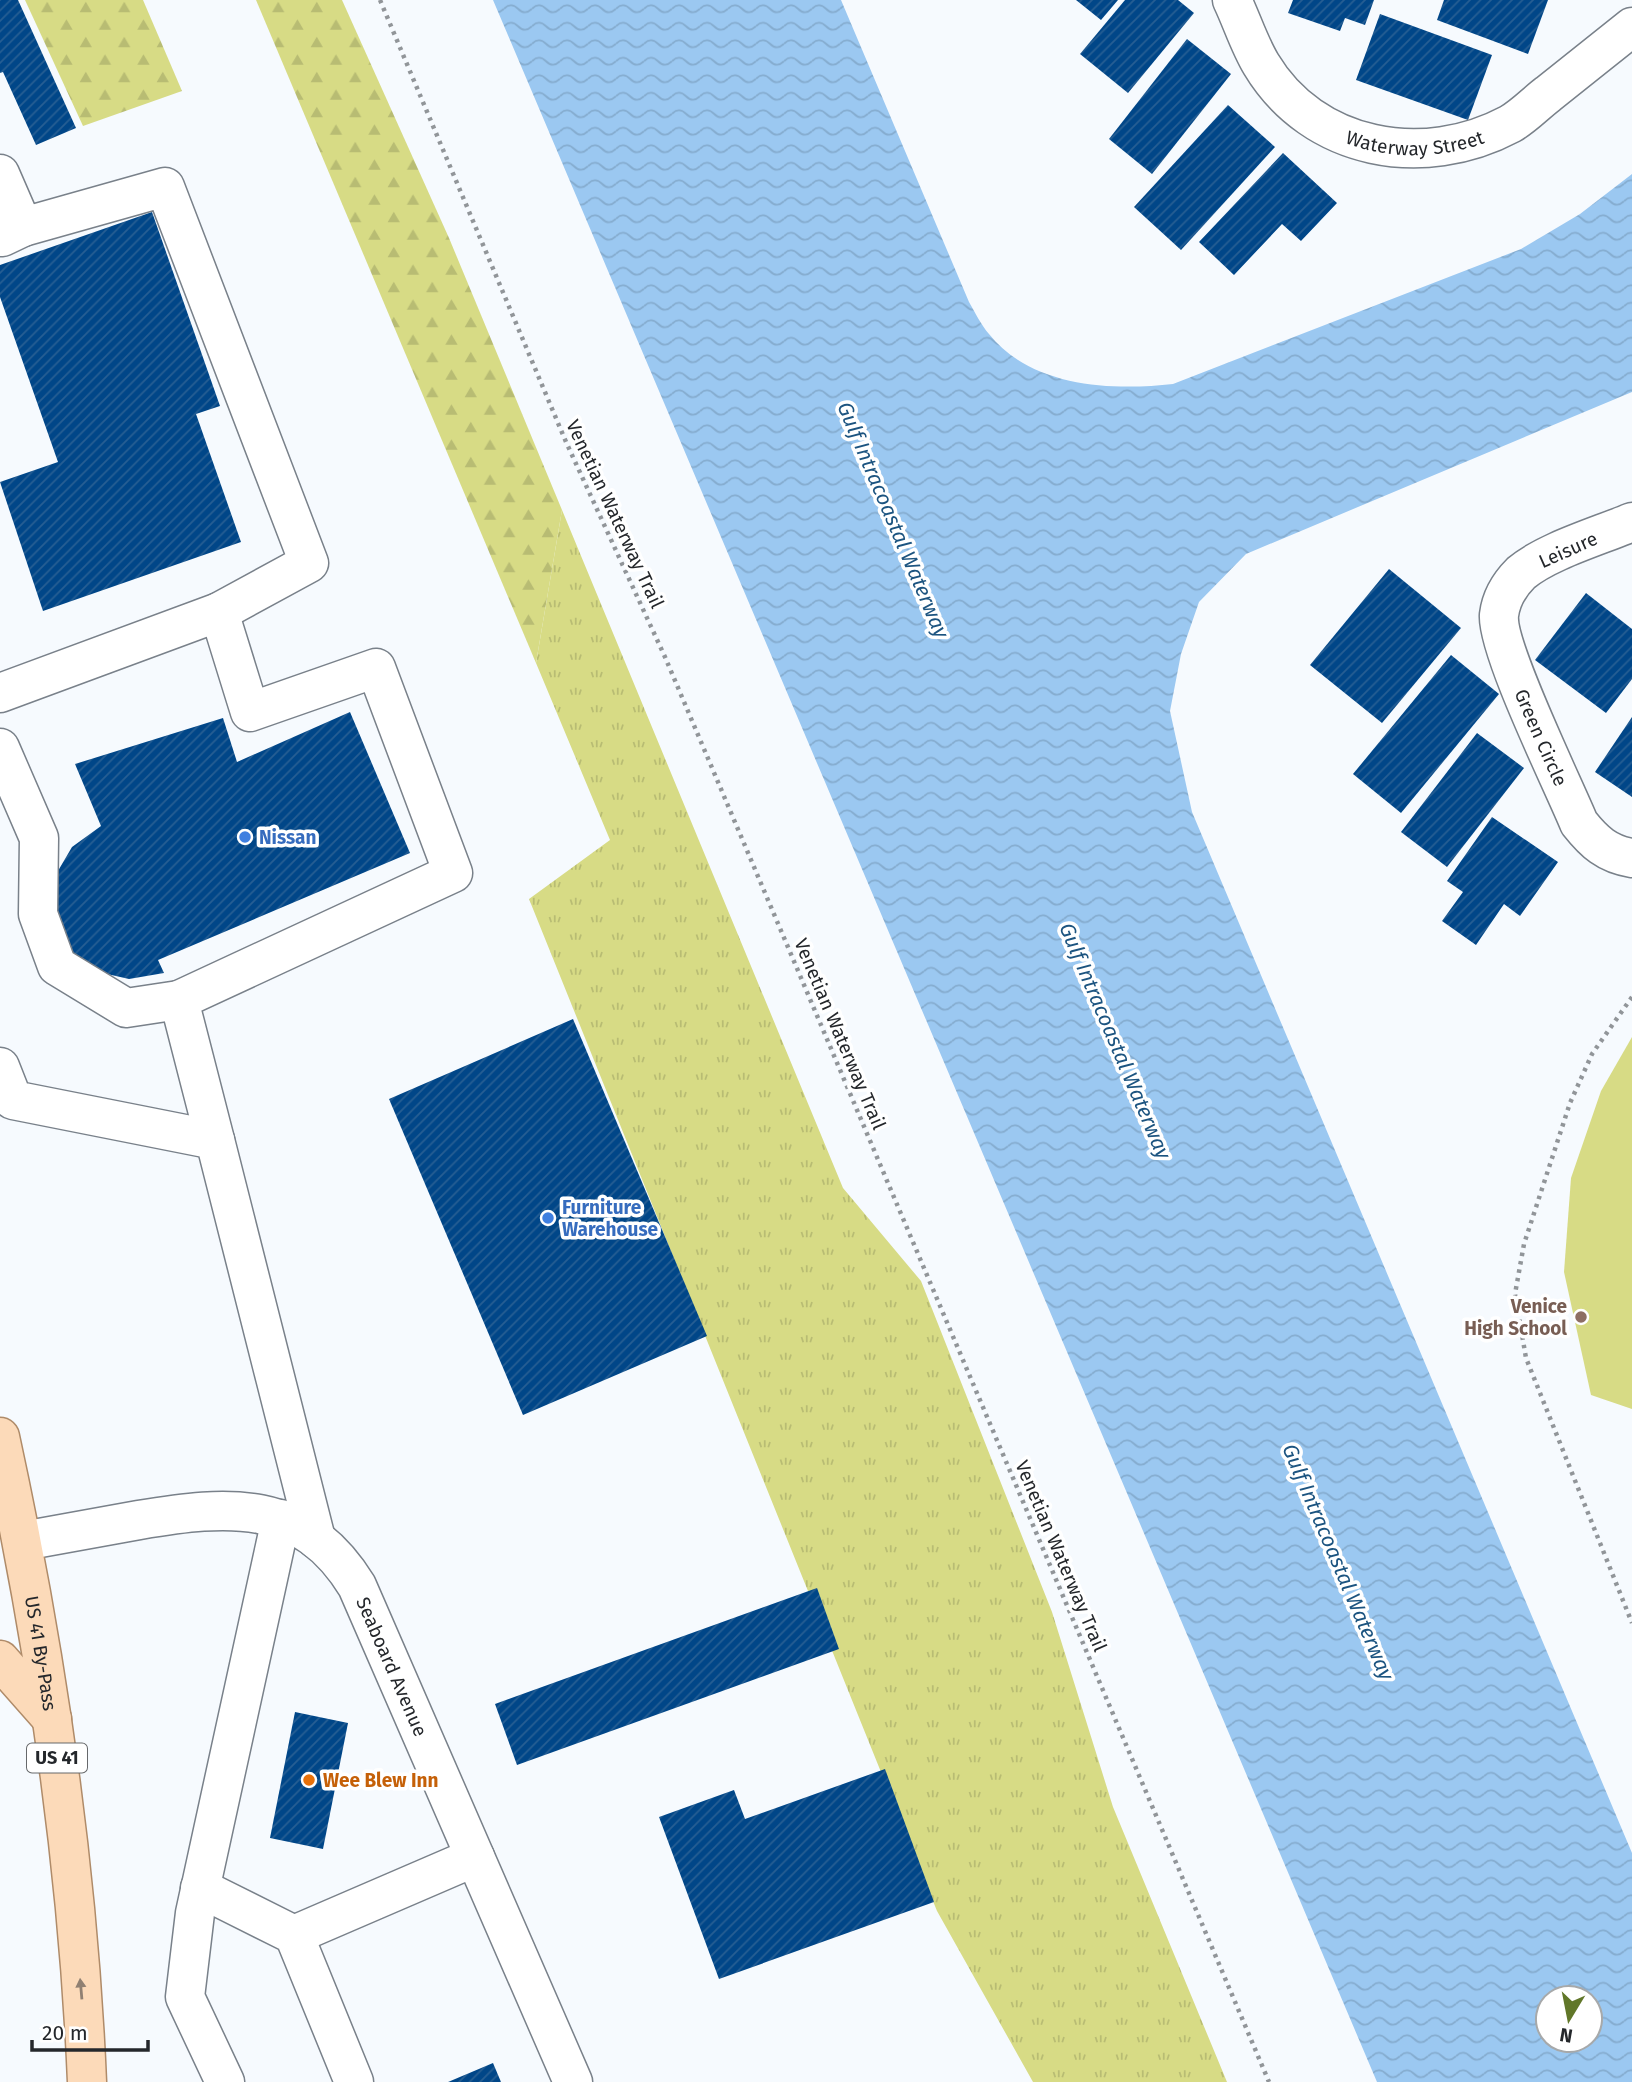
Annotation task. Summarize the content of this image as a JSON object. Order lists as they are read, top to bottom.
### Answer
{
  "streets": {
    "main road": ["US 41 By-Pass", "US 41"],
    "street": [
      "Waterway Street",
      "Leisure",
      "Green Circle",
      "Seaboard Avenue"
    ],
    "path": ["Venetian Waterway Trail"]
  },
  "crossings": [
    ["Leisure", "Green Circle"],
    ["US 41 By-Pass", "Seaboard Avenue"]
  ],
  "one_way": ["US 41 By-Pass"],
  "water": ["Gulf Intracoastal Waterway"],
  "places": [
    "Nissan",
    "Furniture Warehouse",
    "Venice High School",
    "Wee Blew Inn"
  ],
  "scale_bar": "20 m",
  "north": "bottom"
}
